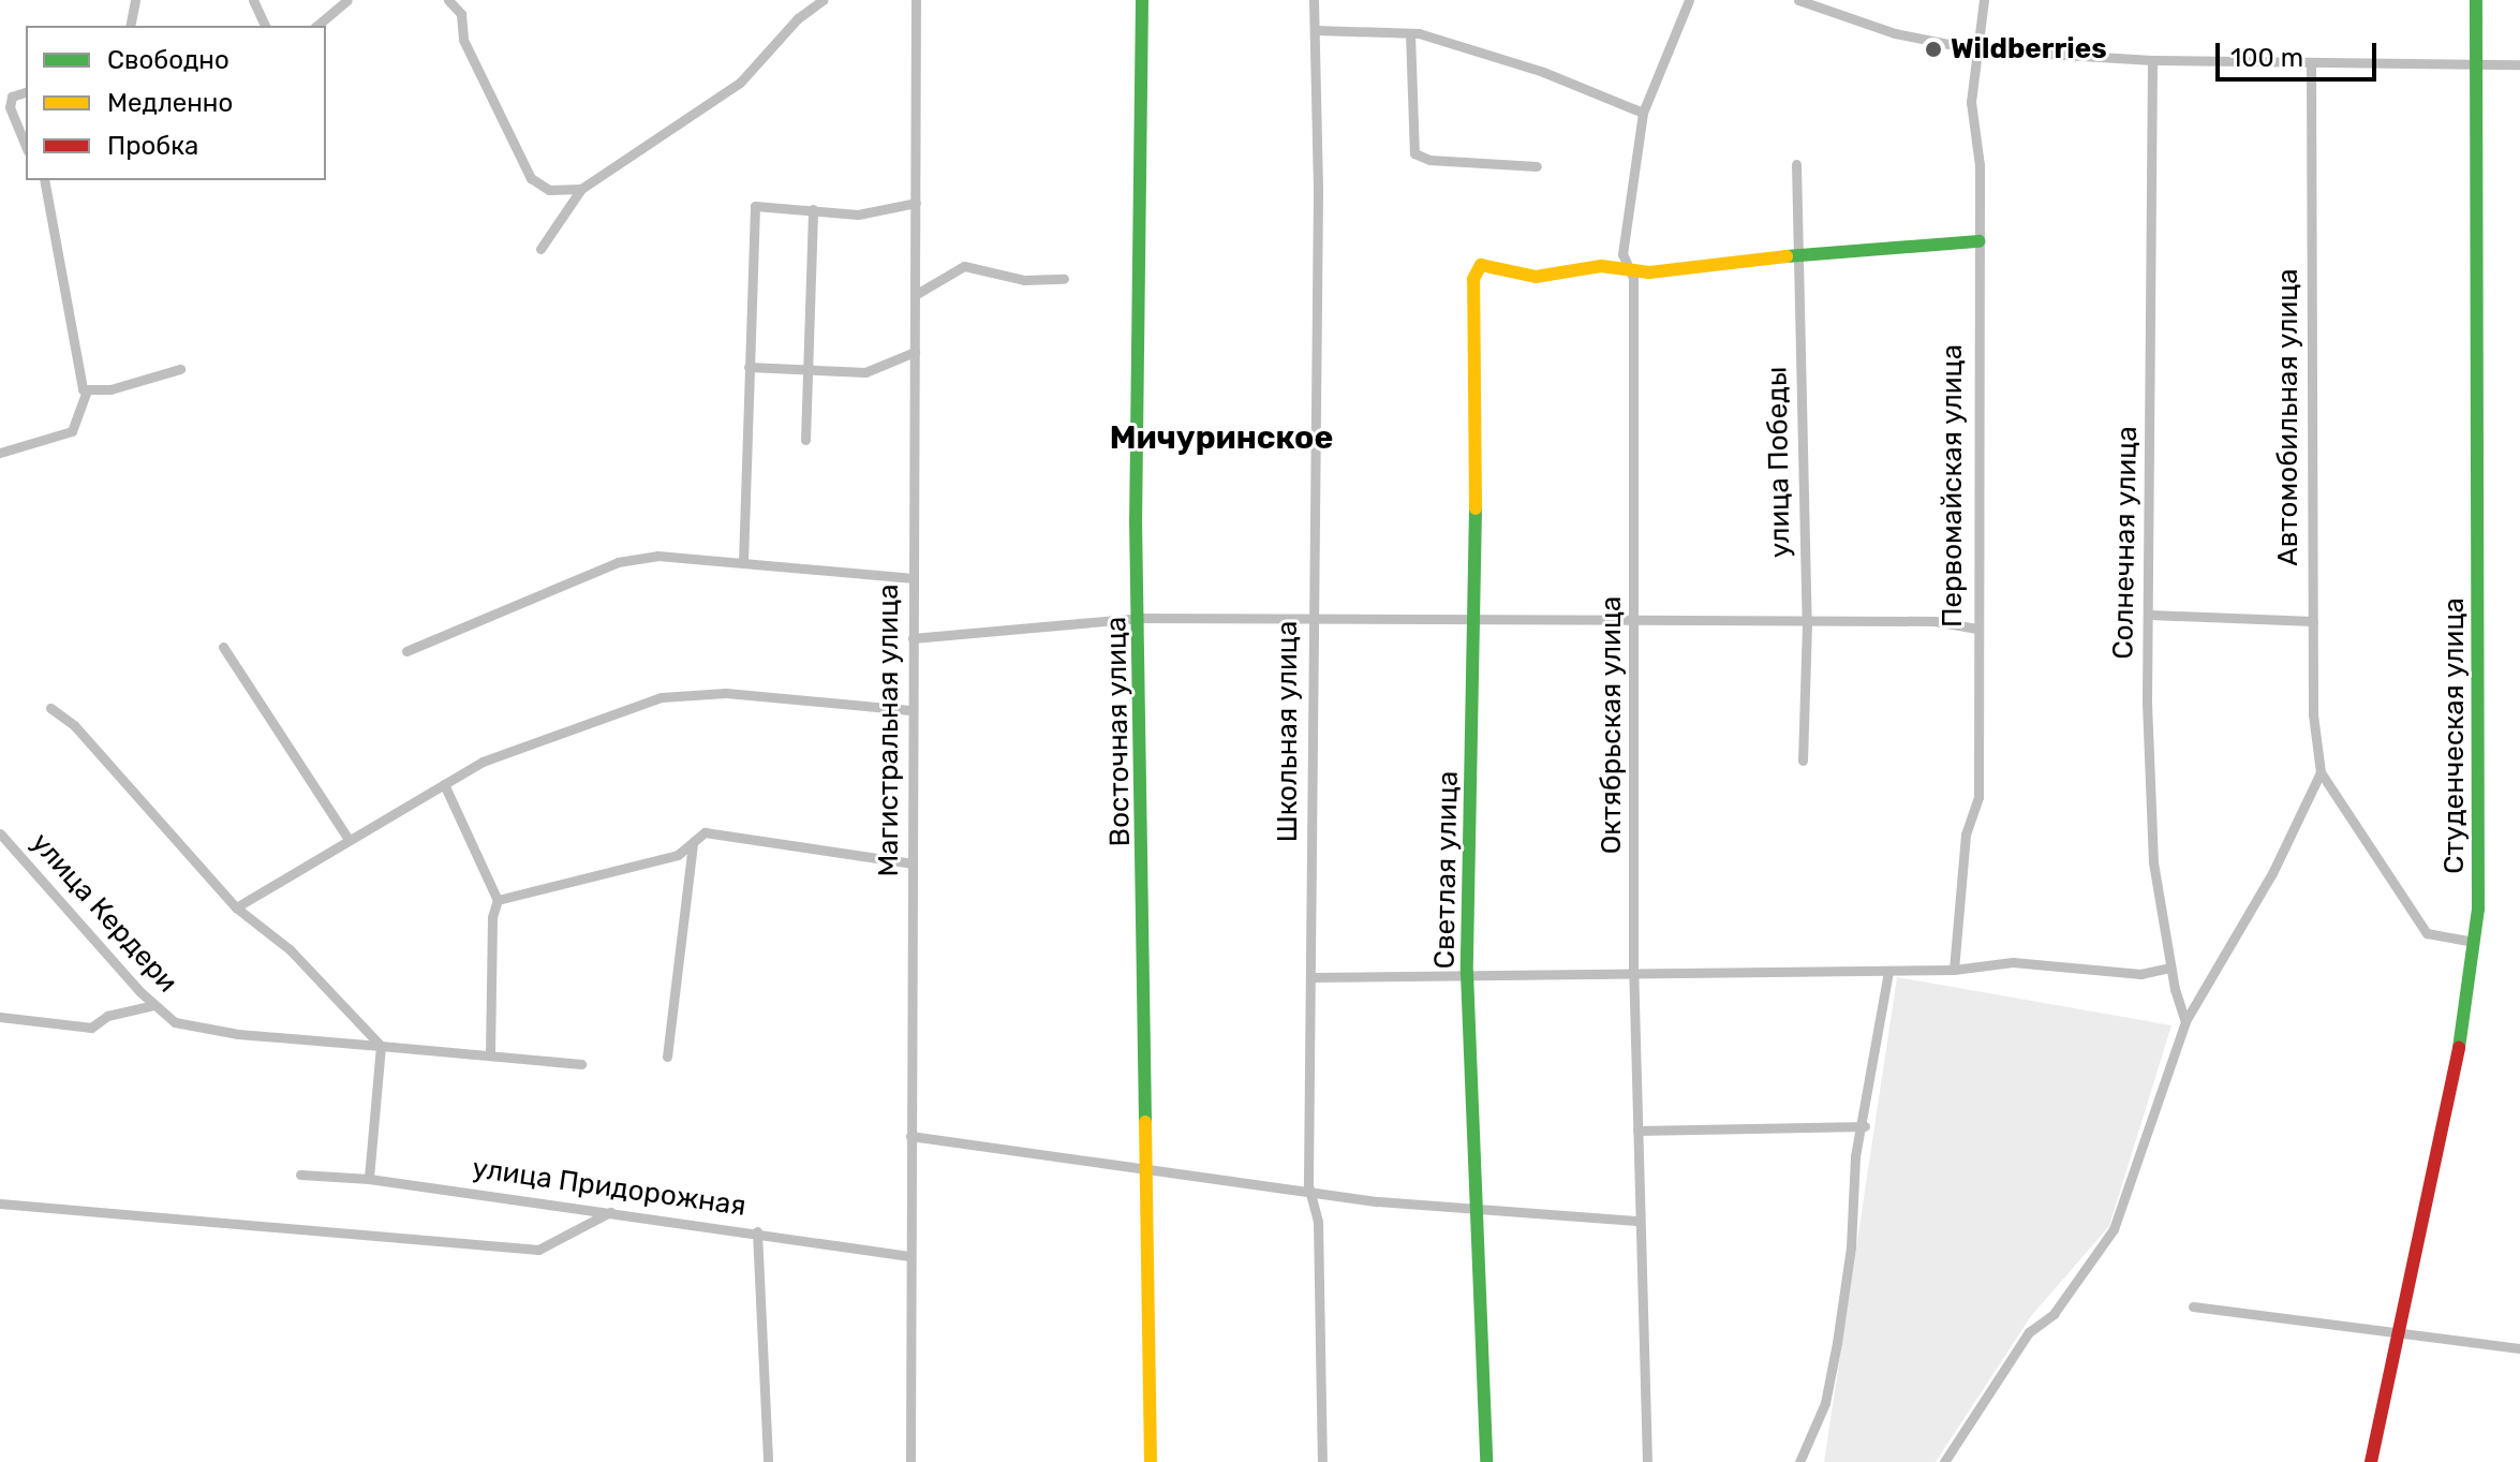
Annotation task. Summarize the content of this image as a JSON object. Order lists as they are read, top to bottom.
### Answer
{
  "streets": {
    "street": [
      "Автомобильная улица",
      "улица Победы",
      "Первомайская улица",
      "Солнечная улица",
      "Октябрьская улица",
      "Магистральная улица",
      "Восточная улица",
      "Школьная улица",
      "Студенческая улица",
      "Светлая улица",
      "улица Кердери",
      "улица Придорожная"
    ]
  },
  "crossings": [
    ["Октябрьская улица", "Светлая улица"],
    ["Магистральная улица", "улица Придорожная"]
  ],
  "districts": ["Мичуринское"],
  "places": ["Wildberries"],
  "legend": ["Свободно", "Медленно", "Пробка"],
  "scale_bar": "100 m"
}
